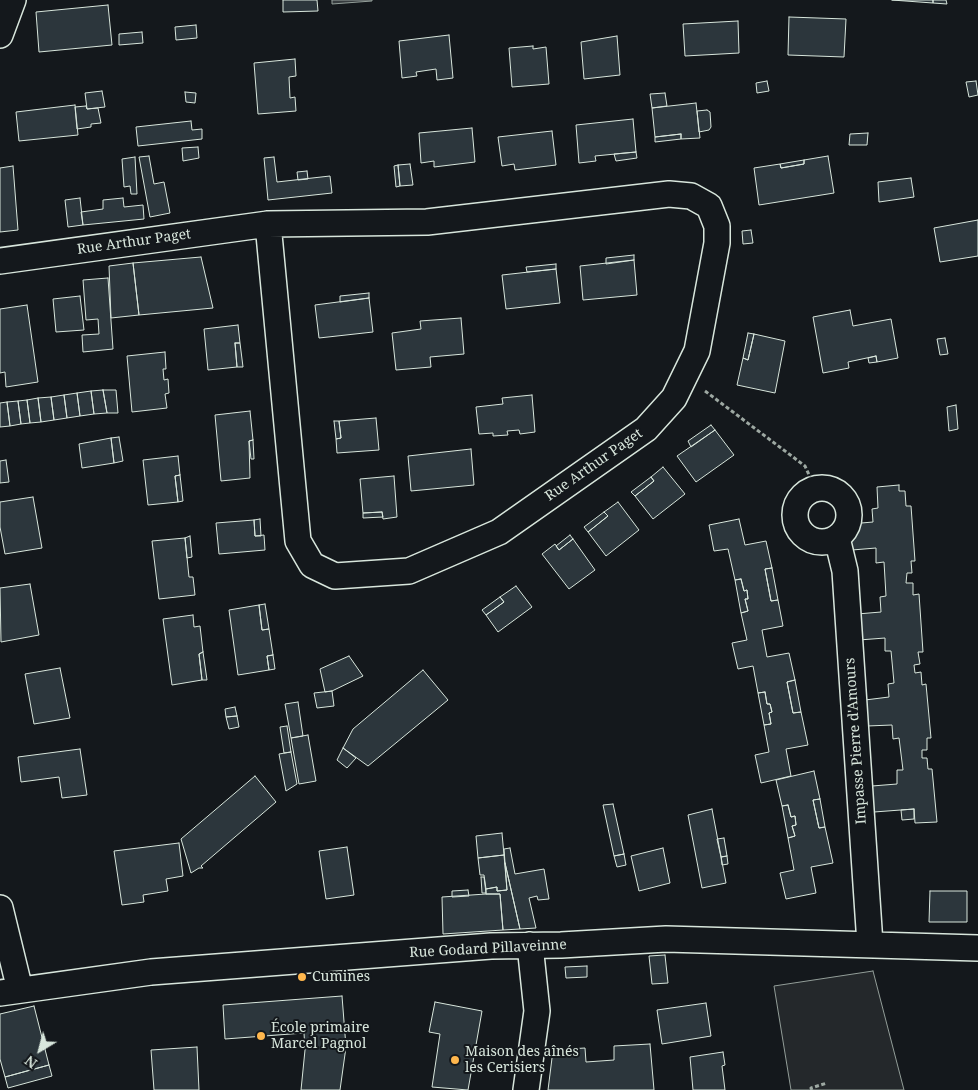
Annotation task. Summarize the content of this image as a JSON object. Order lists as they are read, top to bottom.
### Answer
{
  "streets": {
    "street": ["Rue Arthur Paget", "Impasse Pierre d'Amours", "Rue Godard Pillaveinne"]
  },
  "crossings": [
    ["Impasse Pierre d'Amours", "Rue Godard Pillaveinne"]
  ],
  "places": ["Cumines", "École primaire Marcel Pagnol", "Maison des aînés les Cerisiers"],
  "north": "bottom left"
}
